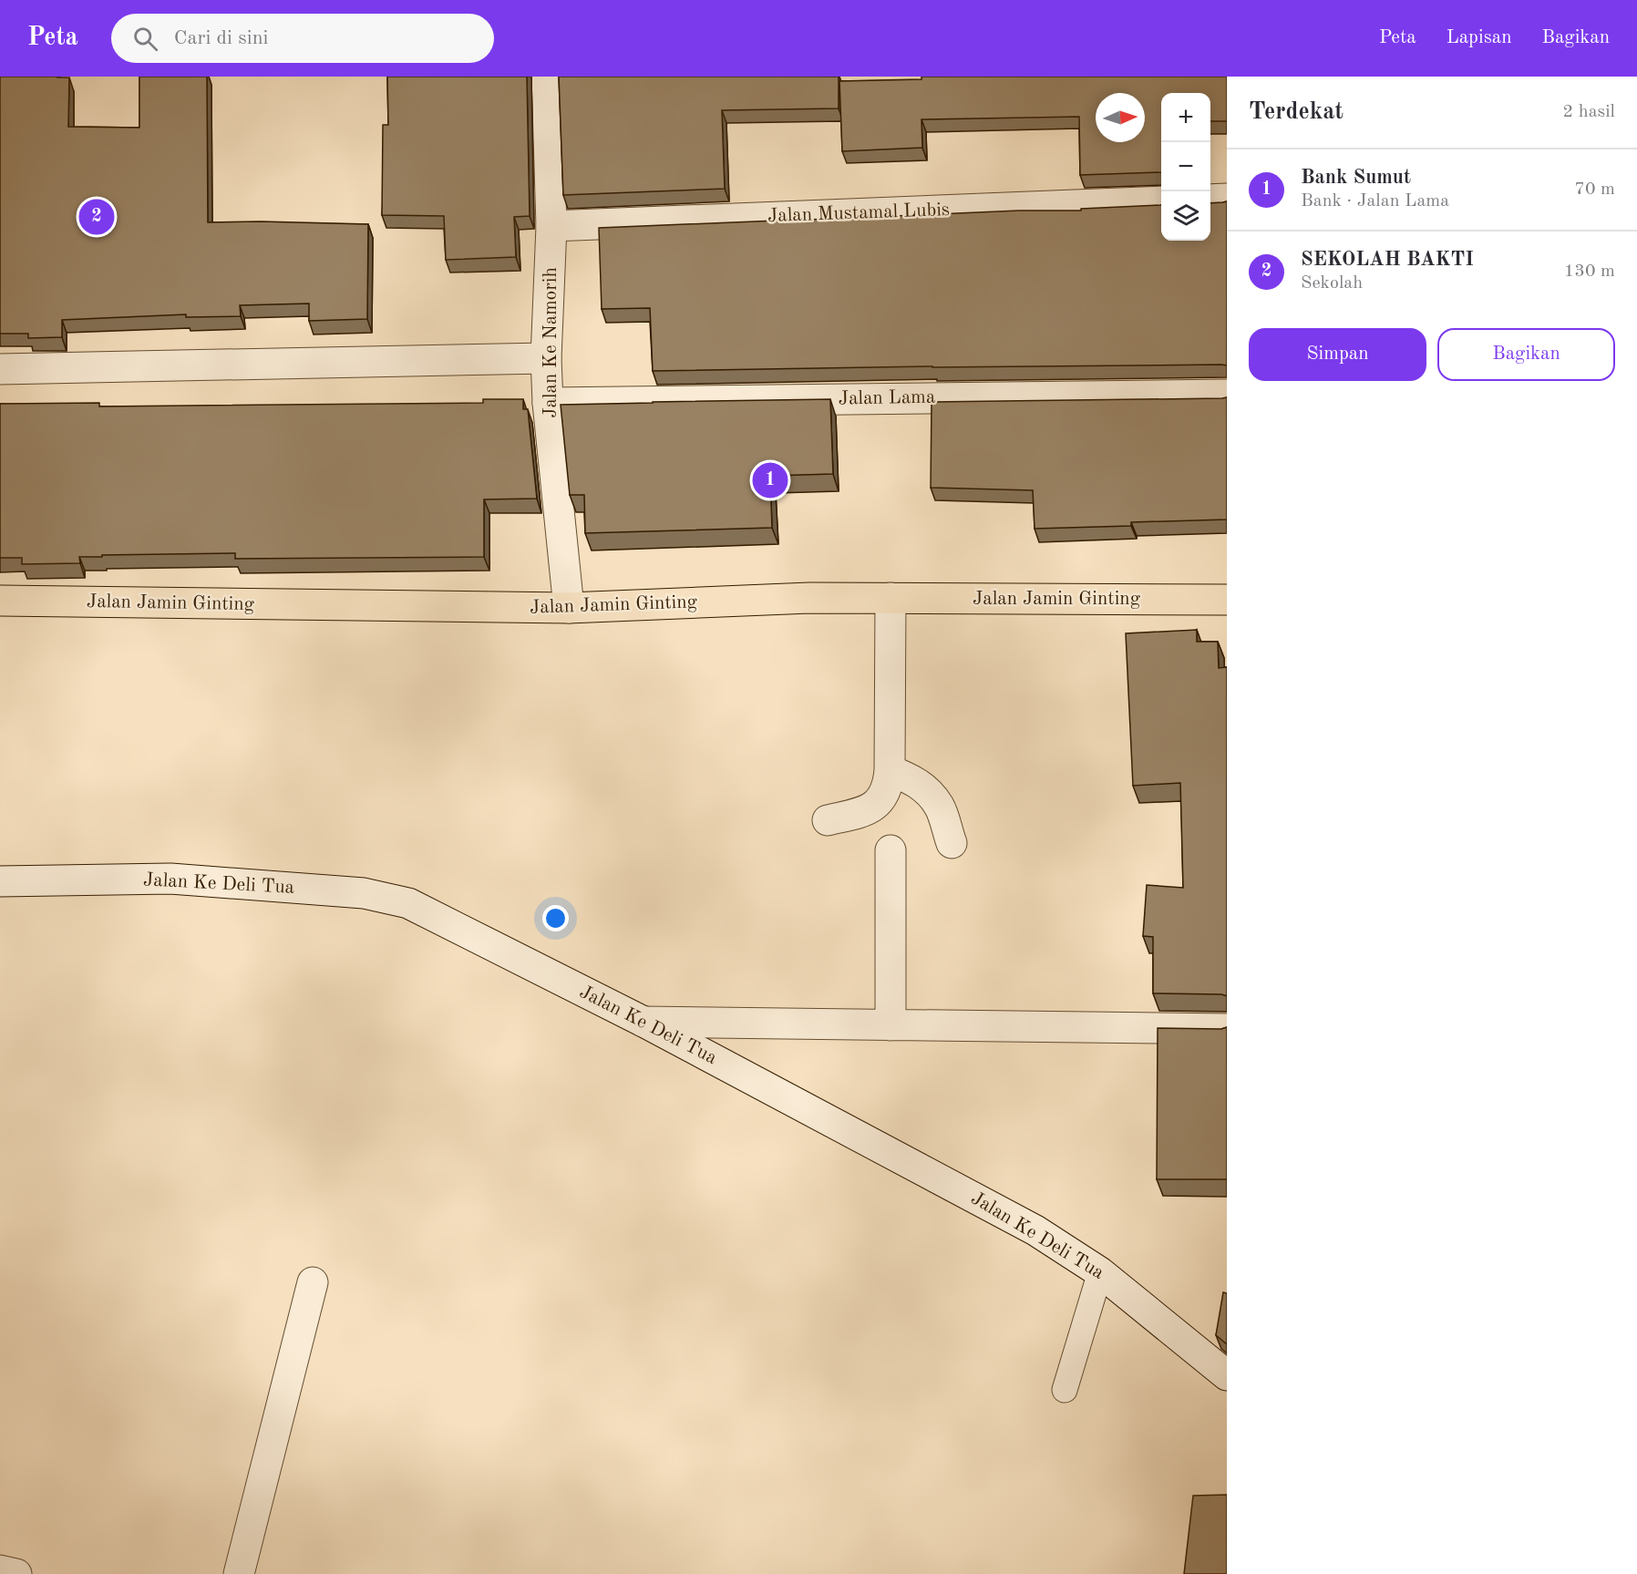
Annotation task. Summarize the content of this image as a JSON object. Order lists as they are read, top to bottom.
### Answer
{
  "streets": {
    "highway": ["Jalan Jamin Ginting"],
    "street": [
      "Jalan Mustamal Lubis",
      "Jalan Ke Namorih",
      "Jalan Lama",
      "Jalan Ke Deli Tua"
    ]
  },
  "crossings": [
    ["Jalan Mustamal Lubis", "Jalan Ke Namorih"],
    ["Jalan Ke Namorih", "Jalan Lama"],
    ["Jalan Ke Namorih", "Jalan Jamin Ginting"]
  ],
  "north": "right",
  "page": {
    "header": "Peta",
    "search": "Cari di sini",
    "nav": ["Peta", "Lapisan", "Bagikan"],
    "heading": ["Terdekat", "2 hasil"],
    "map_buttons": ["+", "−"],
    "list": [
      {
        "mark": "1",
        "name": "Bank Sumut",
        "note": "Bank · Jalan Lama",
        "value": "70 m"
      },
      {
        "mark": "2",
        "name": "SEKOLAH BAKTI",
        "note": "Sekolah",
        "value": "130 m"
      }
    ],
    "pins": ["2", "1"],
    "buttons": ["Simpan", "Bagikan"]
  }
}
